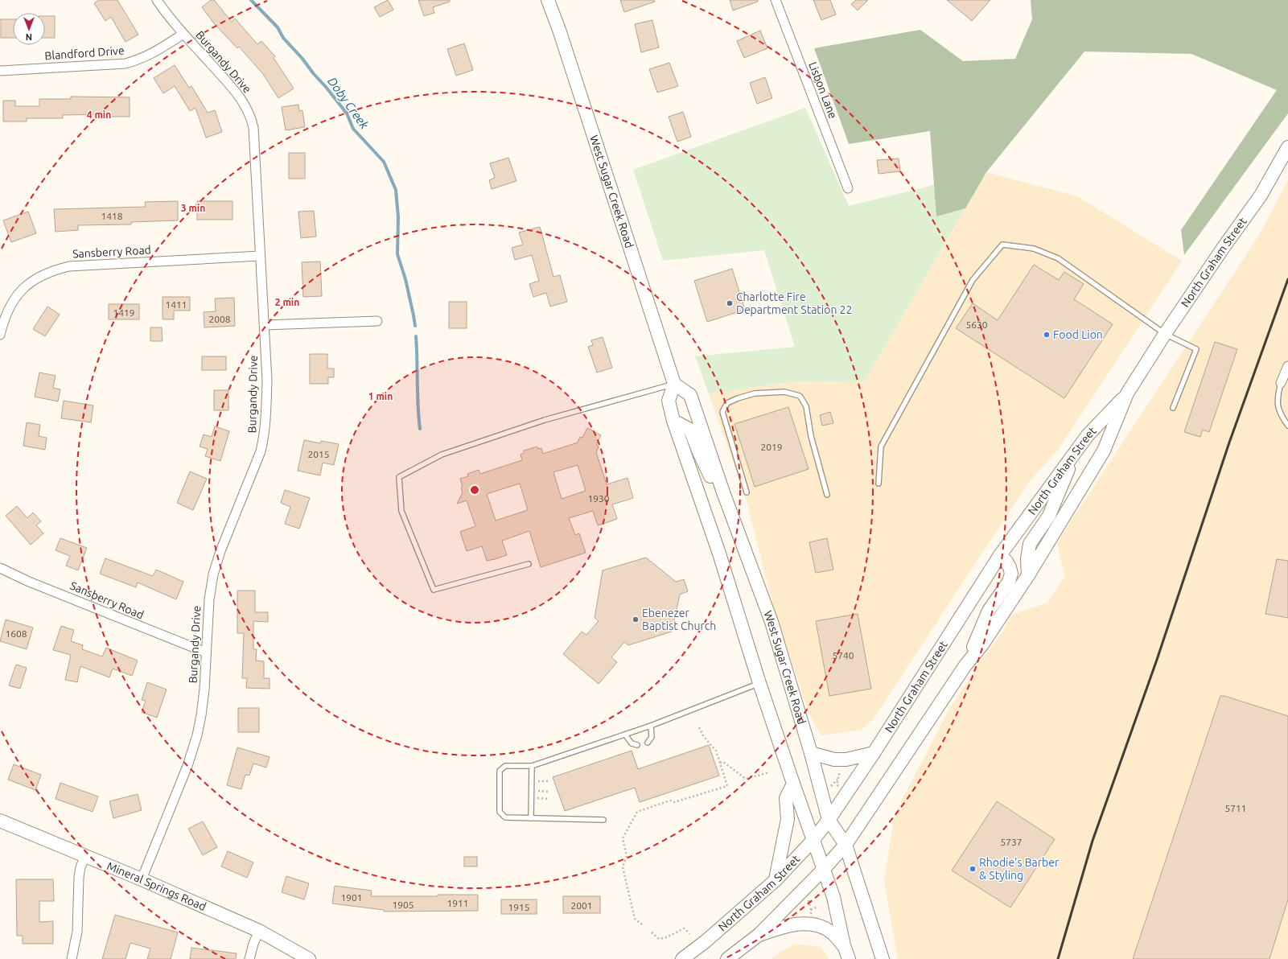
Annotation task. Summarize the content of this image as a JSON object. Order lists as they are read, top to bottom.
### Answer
{
  "streets": {
    "main road": ["West Sugar Creek Road", "North Graham Street", "Mineral Springs Road"],
    "street": [
      "Blandford Drive",
      "Burgandy Drive",
      "Lisbon Lane",
      "Sansberry Road"
    ]
  },
  "crossings": [
    ["Blandford Drive", "Burgandy Drive"],
    ["Burgandy Drive", "Sansberry Road"],
    ["Burgandy Drive", "Mineral Springs Road"],
    ["West Sugar Creek Road", "North Graham Street"]
  ],
  "water": ["Doby Creek"],
  "places": [
    "Charlotte Fire Department Station 22",
    "Food Lion",
    "Ebenezer Baptist Church",
    "Rhodie's Barber & Styling"
  ],
  "house_numbers": [
    "1418",
    "1411",
    "1419",
    "2008",
    "5630",
    "2019",
    "2015",
    "1930",
    "1608",
    "5740",
    "5711",
    "5737",
    "1901",
    "1911",
    "1905",
    "2001",
    "1915"
  ],
  "north": "bottom",
  "rings": [
    "4 min",
    "3 min",
    "2 min",
    "1 min"
  ]
}
